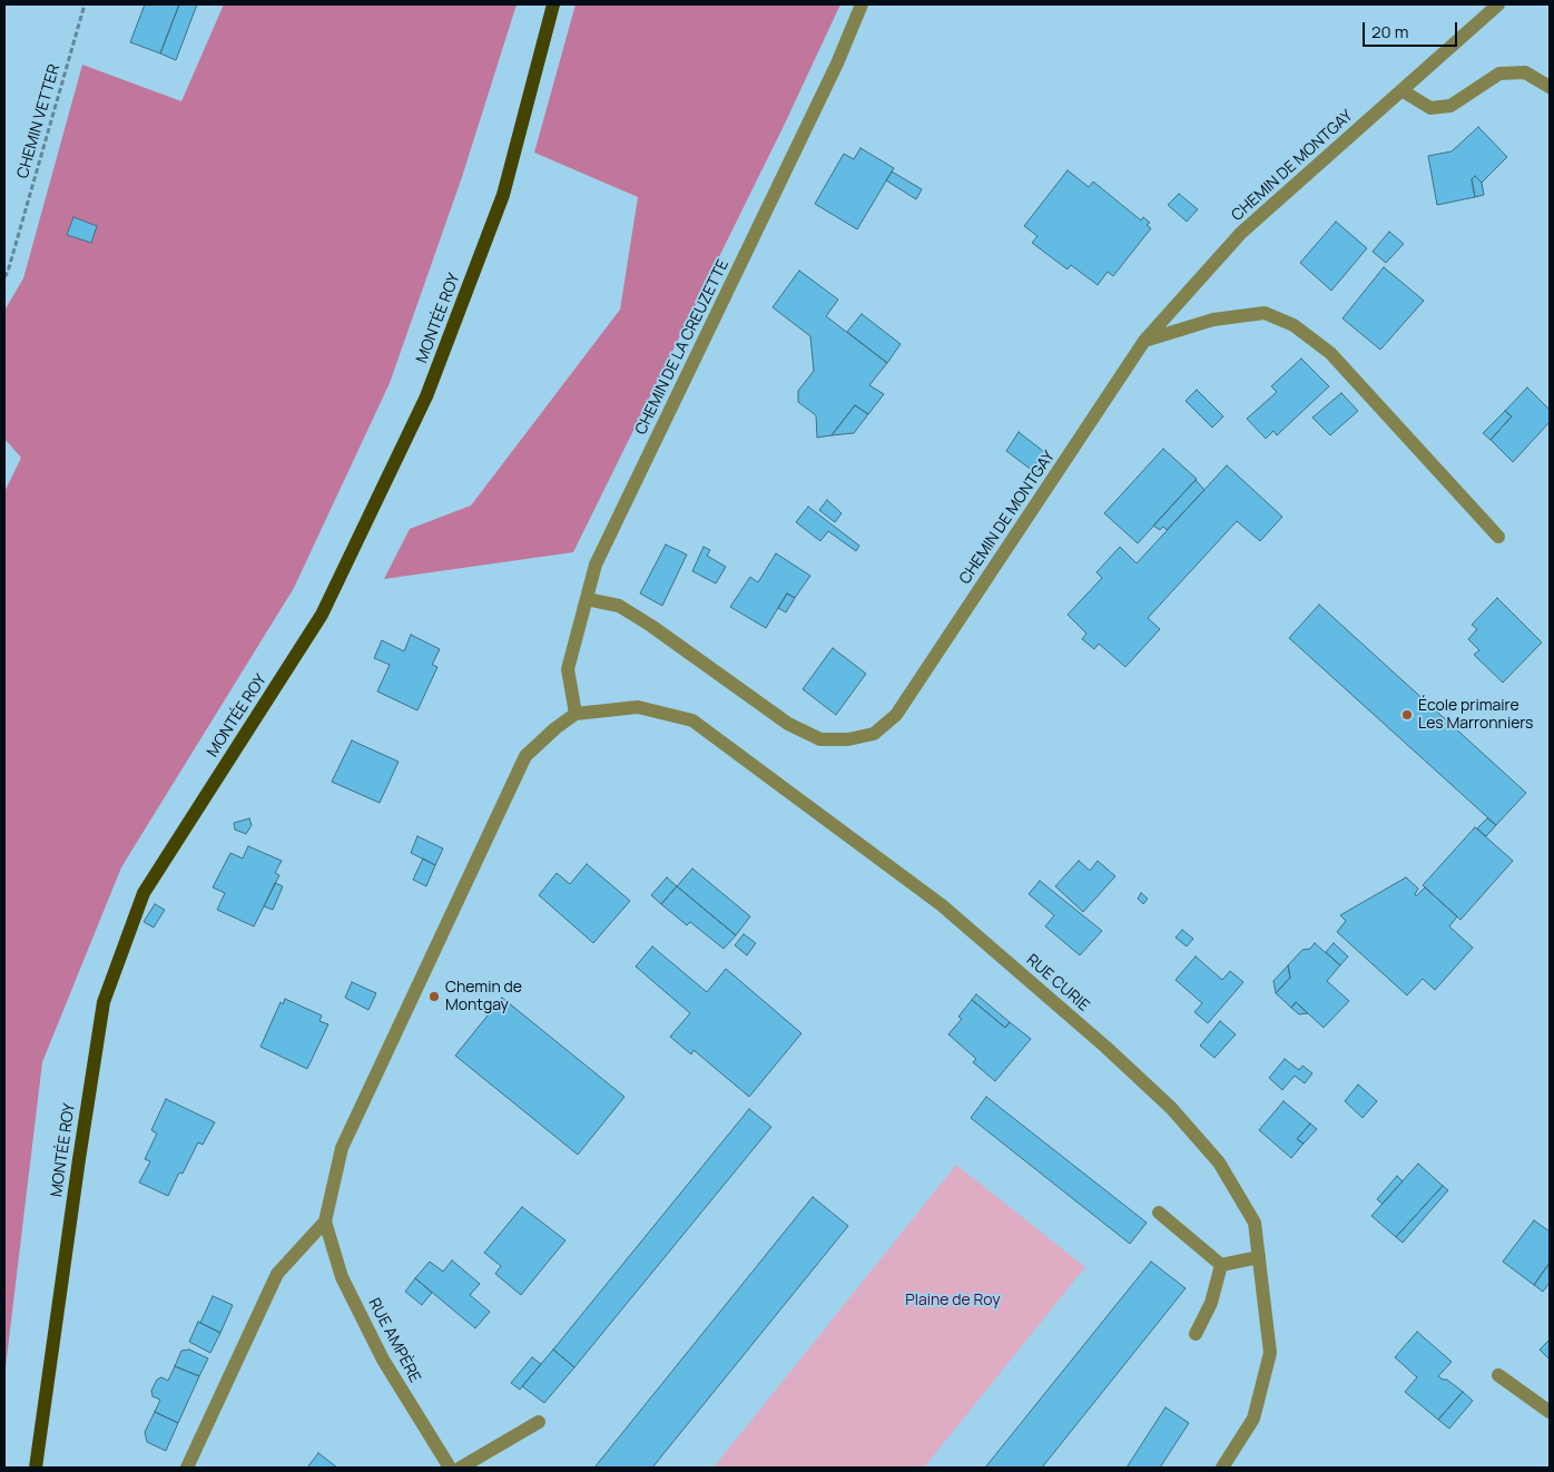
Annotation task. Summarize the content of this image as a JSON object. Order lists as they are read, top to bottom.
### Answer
{
  "streets": {
    "main road": ["MONTÉE ROY"],
    "street": [
      "CHEMIN DE MONTGAY",
      "CHEMIN DE LA CREUZETTE",
      "RUE CURIE",
      "RUE AMPÈRE"
    ],
    "path": ["CHEMIN VETTER"]
  },
  "crossings": [
    ["CHEMIN DE MONTGAY", "CHEMIN DE LA CREUZETTE"],
    ["CHEMIN DE LA CREUZETTE", "RUE CURIE"]
  ],
  "parks": ["Plaine de Roy"],
  "places": ["École primaire Les Marronniers", "Chemin de Montgay"],
  "scale_bar": "20 m"
}
